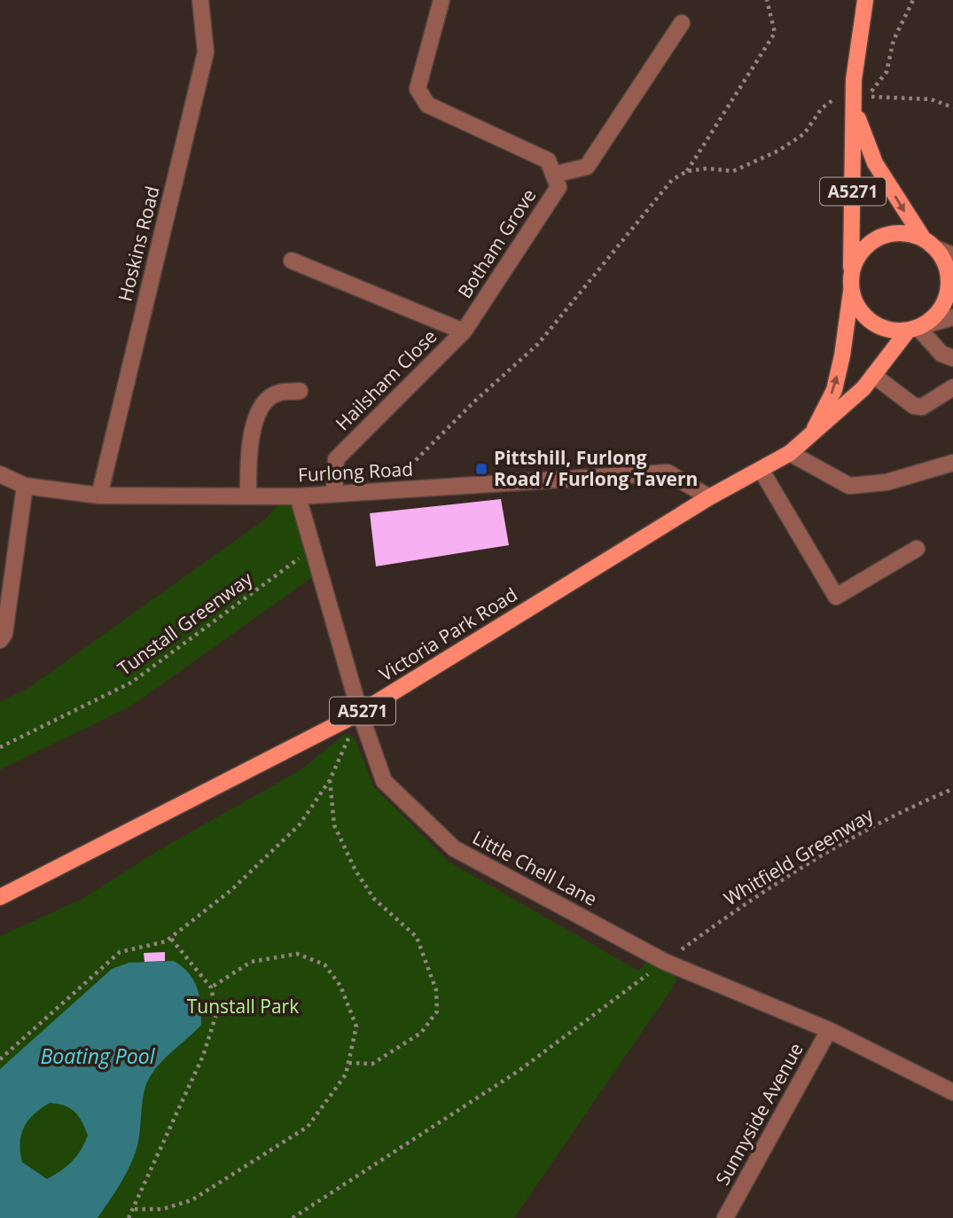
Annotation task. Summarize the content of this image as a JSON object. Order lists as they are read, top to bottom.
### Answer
{
  "streets": {
    "main road": ["A5271", "Victoria Park Road"],
    "street": [
      "Hoskins Road",
      "Botham Grove",
      "Hailsham Close",
      "Furlong Road",
      "Little Chell Lane",
      "Sunnyside Avenue"
    ],
    "path": ["Tunstall Greenway", "Whitfield Greenway"]
  },
  "crossings": [
    ["A5271", "Victoria Park Road"],
    ["Hoskins Road", "Furlong Road"],
    ["Botham Grove", "Hailsham Close"],
    ["Hailsham Close", "Furlong Road"],
    ["Furlong Road", "Victoria Park Road"],
    ["Furlong Road", "Little Chell Lane"],
    ["Tunstall Greenway", "Little Chell Lane"],
    ["Victoria Park Road", "Little Chell Lane"],
    ["Whitfield Greenway", "Little Chell Lane"],
    ["Little Chell Lane", "Sunnyside Avenue"]
  ],
  "water": ["Boating Pool"],
  "parks": ["Tunstall Park"],
  "places": {
    "transit": ["Pittshill, Furlong Road / Furlong Tavern"]
  }
}
